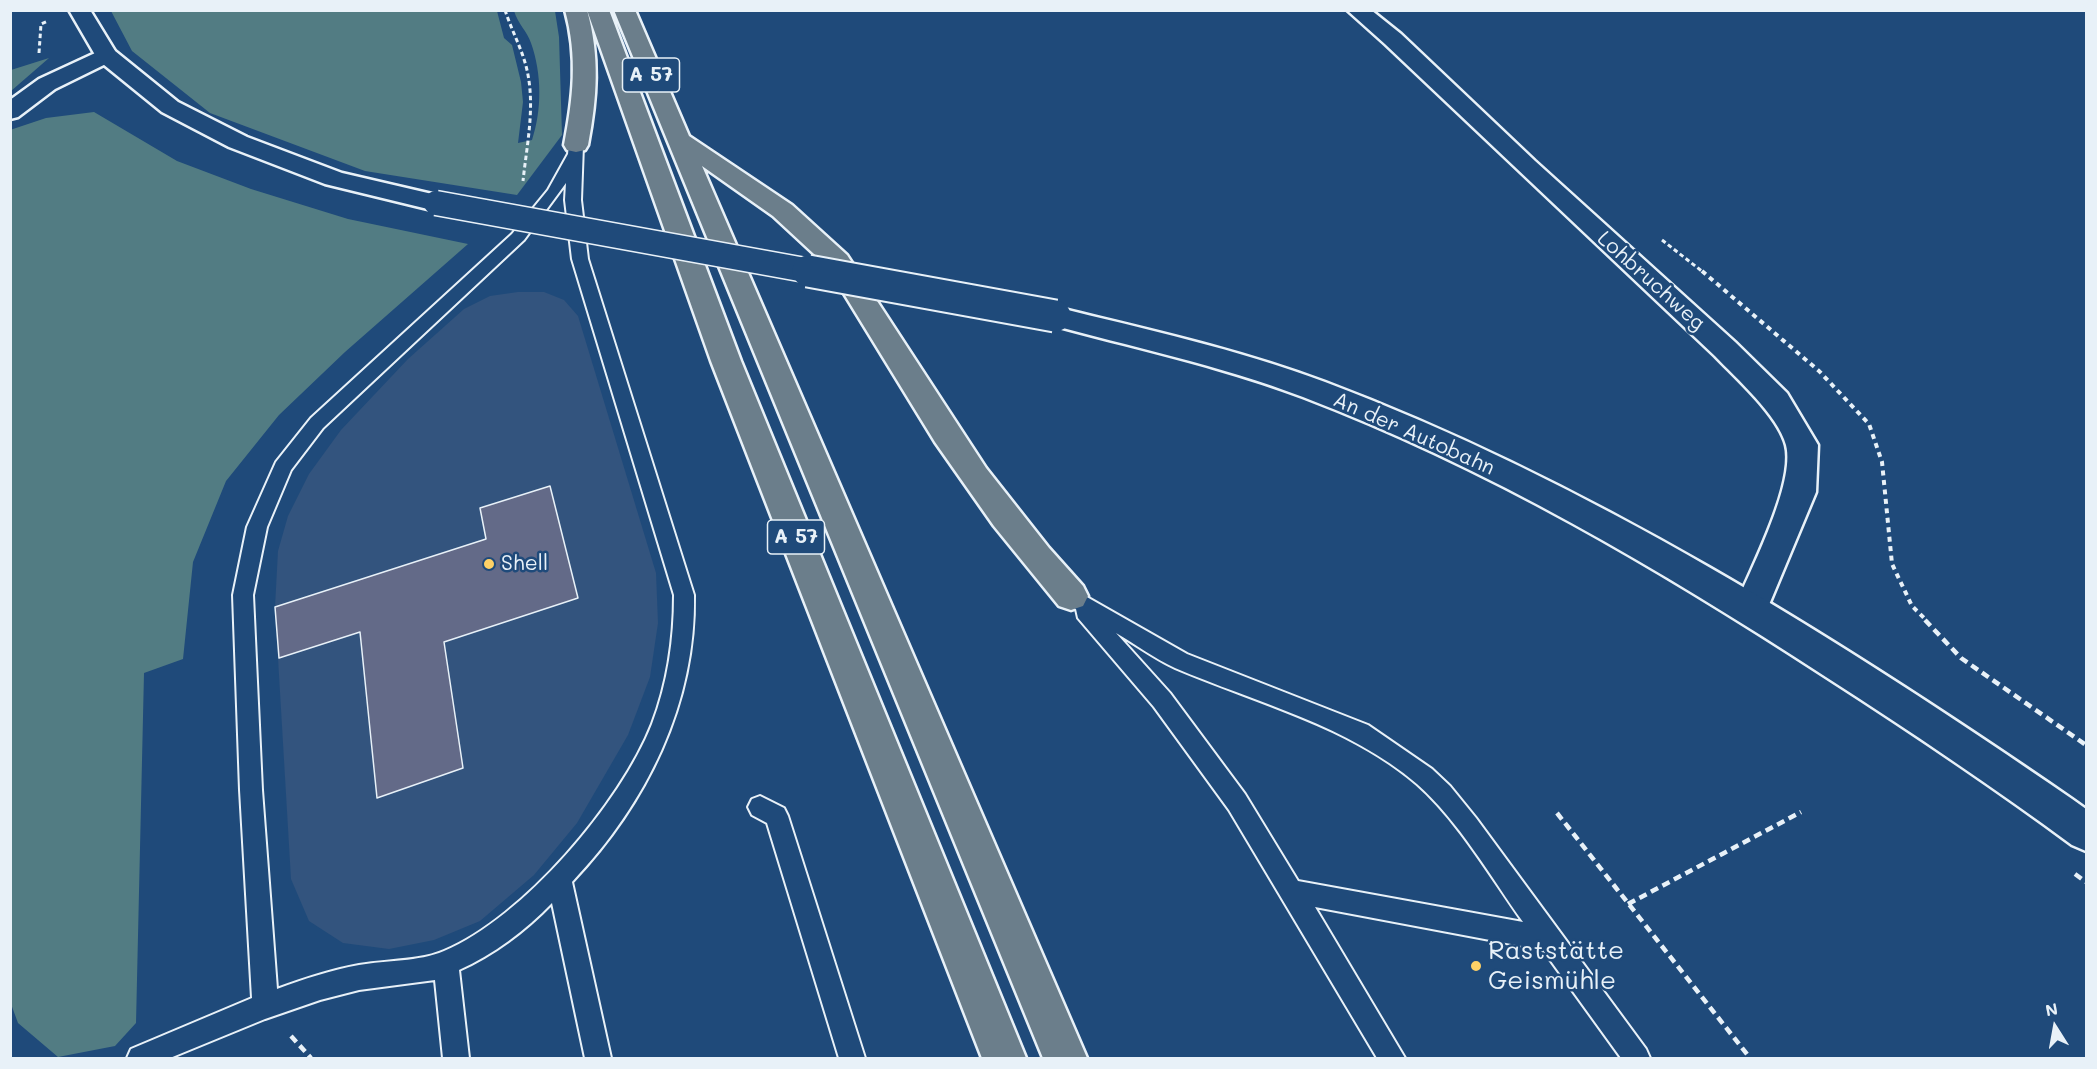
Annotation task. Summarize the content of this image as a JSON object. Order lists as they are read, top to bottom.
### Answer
{
  "streets": {
    "highway": ["A 57"],
    "main road": ["Lohbruchweg", "An der Autobahn"]
  },
  "crossings": [
    ["Lohbruchweg", "An der Autobahn"]
  ],
  "places": ["Shell", "Raststätte Geismühle"],
  "north": "top"
}
